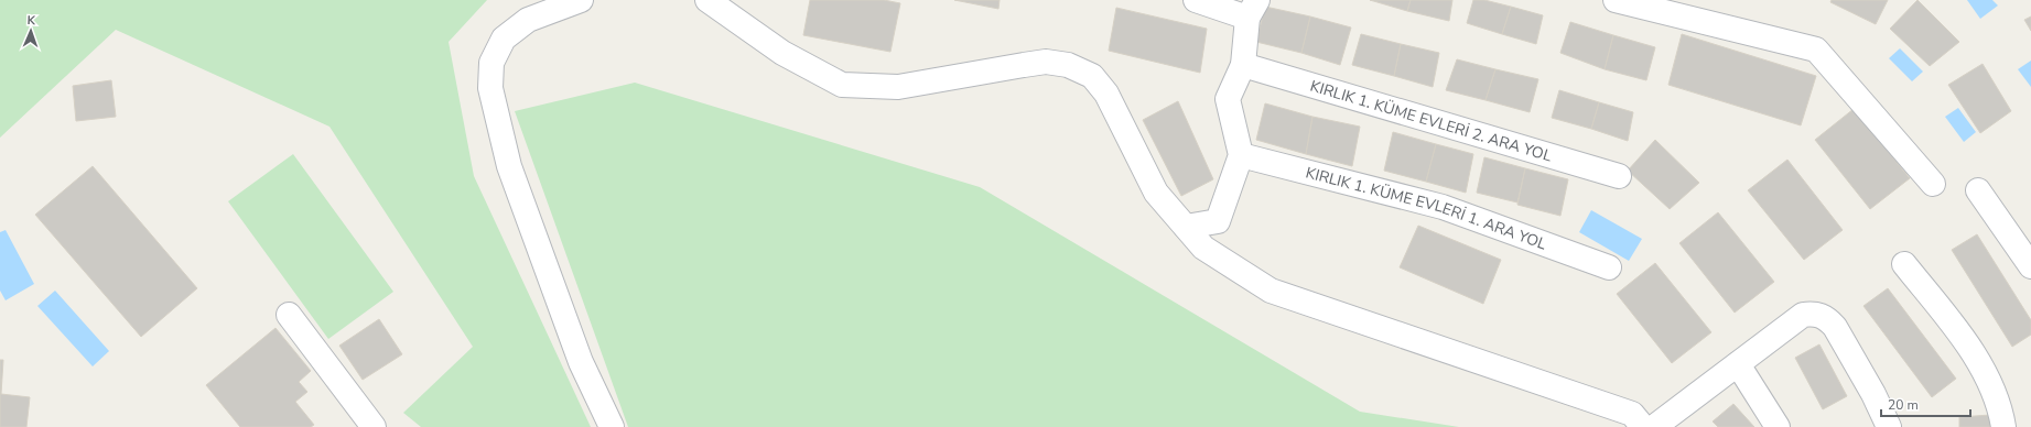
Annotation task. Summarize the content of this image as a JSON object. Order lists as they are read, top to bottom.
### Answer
{
  "streets": {
    "street": ["KIRLIK 1. KÜME EVLERİ 2. ARA YOL", "KIRLIK 1. KÜME EVLERİ 1. ARA YOL"]
  },
  "scale_bar": "20 m",
  "north": "top"
}
